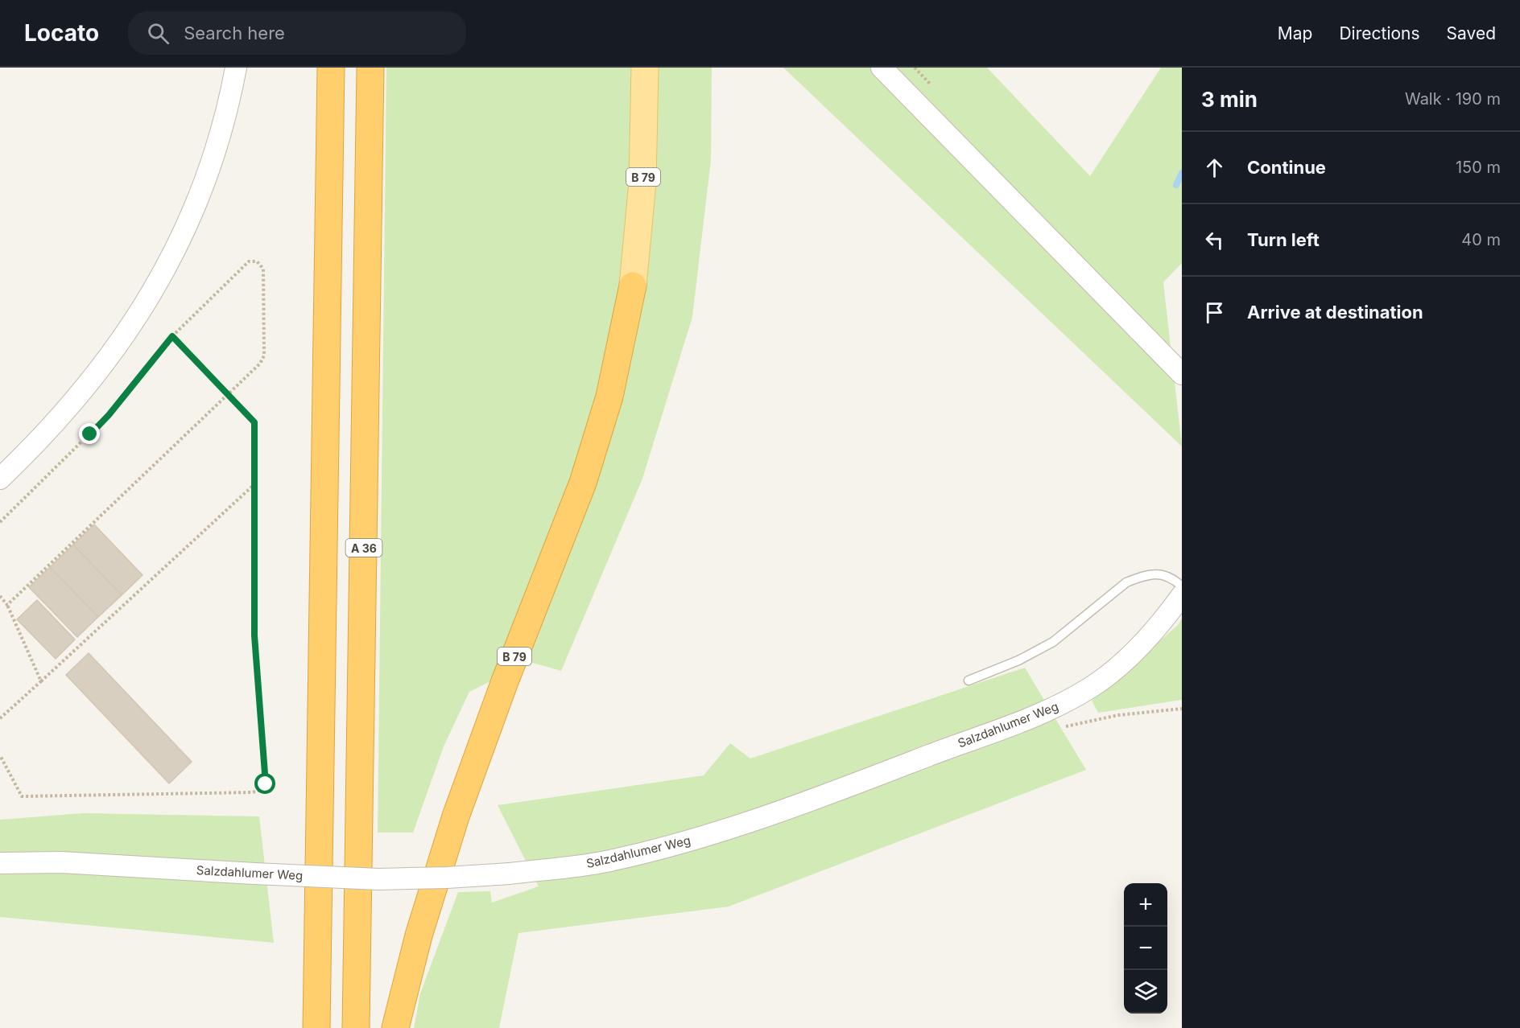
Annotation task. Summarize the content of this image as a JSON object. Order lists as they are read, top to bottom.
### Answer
{
  "streets": {
    "highway": ["B 79", "A 36"],
    "street": ["Salzdahlumer Weg"]
  },
  "page": {
    "header": "Locato",
    "search": "Search here",
    "nav": ["Map", "Directions", "Saved"],
    "heading": ["3 min", "Walk · 190 m"],
    "list": [
      ["Continue", "150 m"],
      ["Turn left", "40 m"],
      "Arrive at destination"
    ],
    "map_buttons": ["+", "−"]
  }
}
